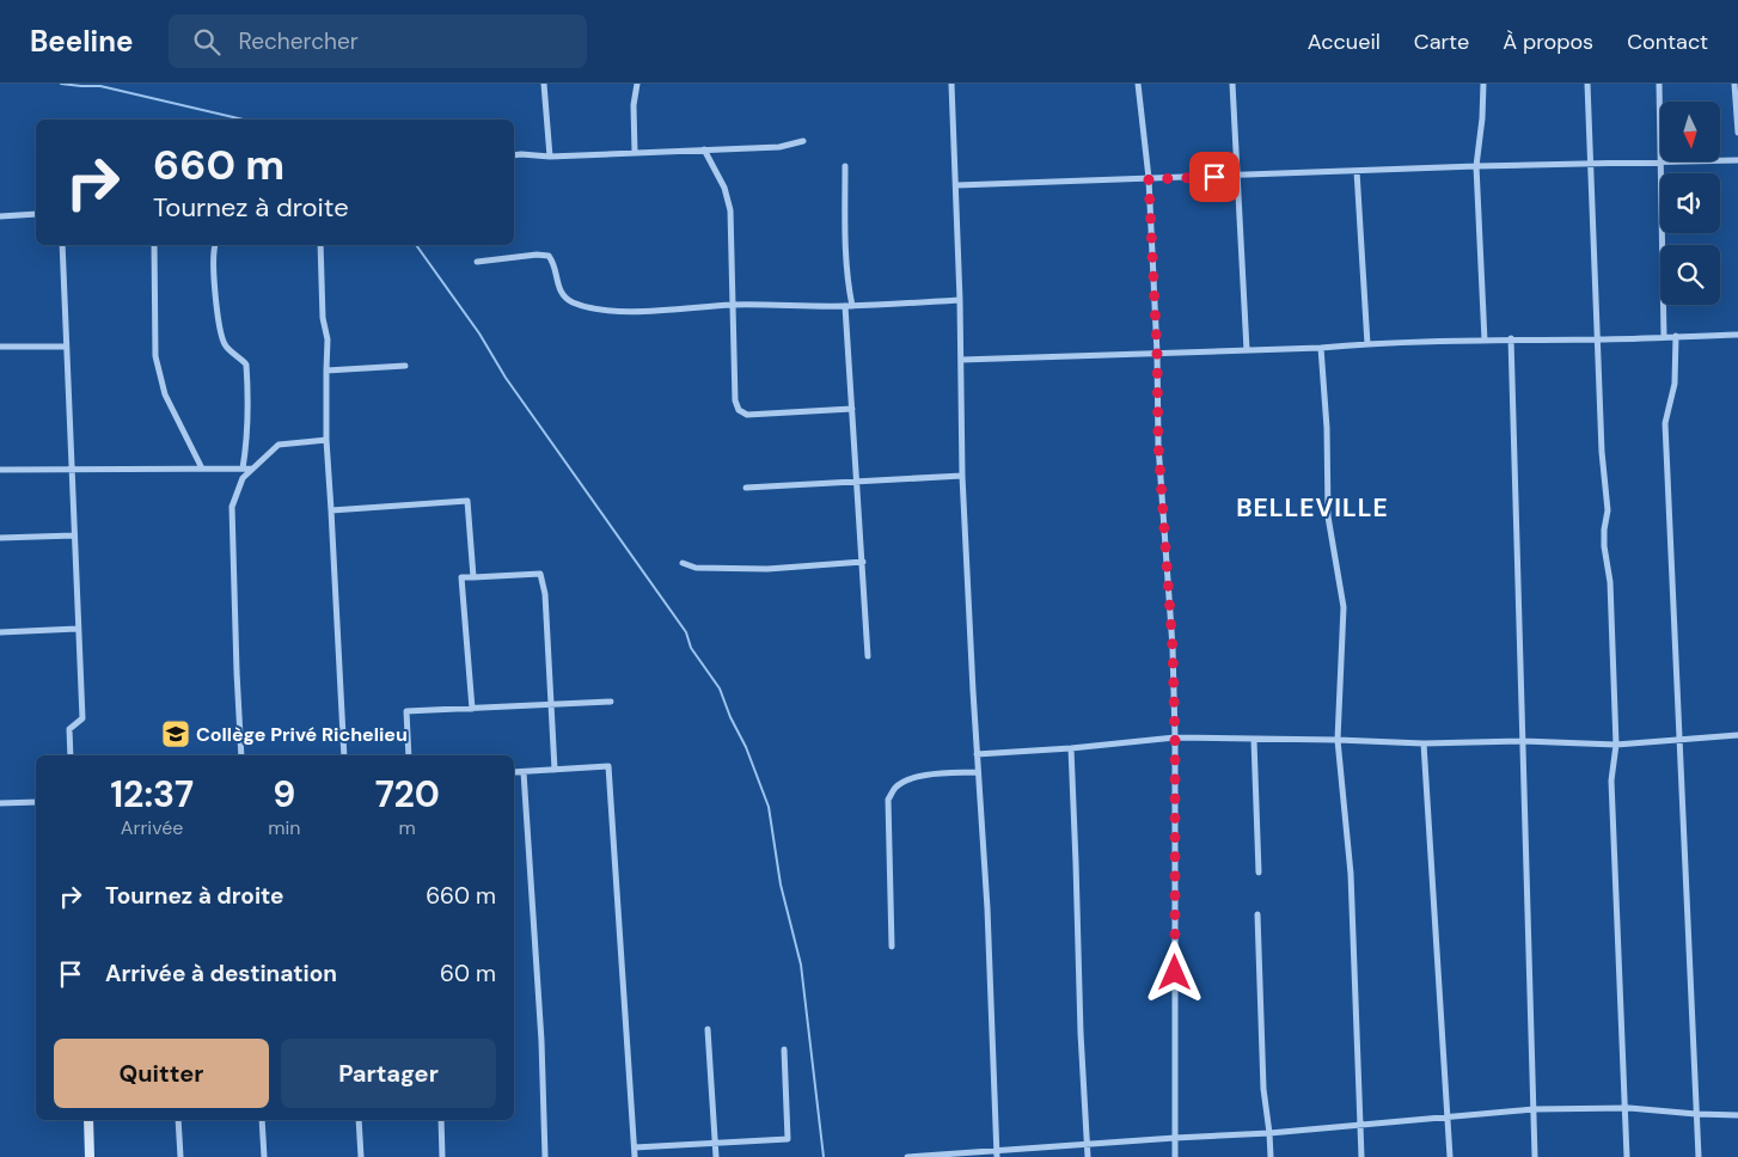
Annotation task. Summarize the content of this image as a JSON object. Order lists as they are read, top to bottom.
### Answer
{
  "districts": ["BELLEVILLE"],
  "places": {
    "school or university": ["Collège Privé Richelieu"]
  },
  "north": "bottom",
  "page": {
    "header": "Beeline",
    "search": "Rechercher",
    "nav": [
      "Accueil",
      "Carte",
      "À propos",
      "Contact"
    ],
    "turn": ["660 m", "Tournez à droite"],
    "eta": [
      "12:37",
      "Arrivée",
      "9",
      "min",
      "720",
      "m"
    ],
    "list": [
      {
        "name": "Tournez à droite",
        "value": "660 m"
      },
      {
        "name": "Arrivée à destination",
        "value": "60 m"
      }
    ],
    "buttons": ["Quitter", "Partager"]
  }
}
